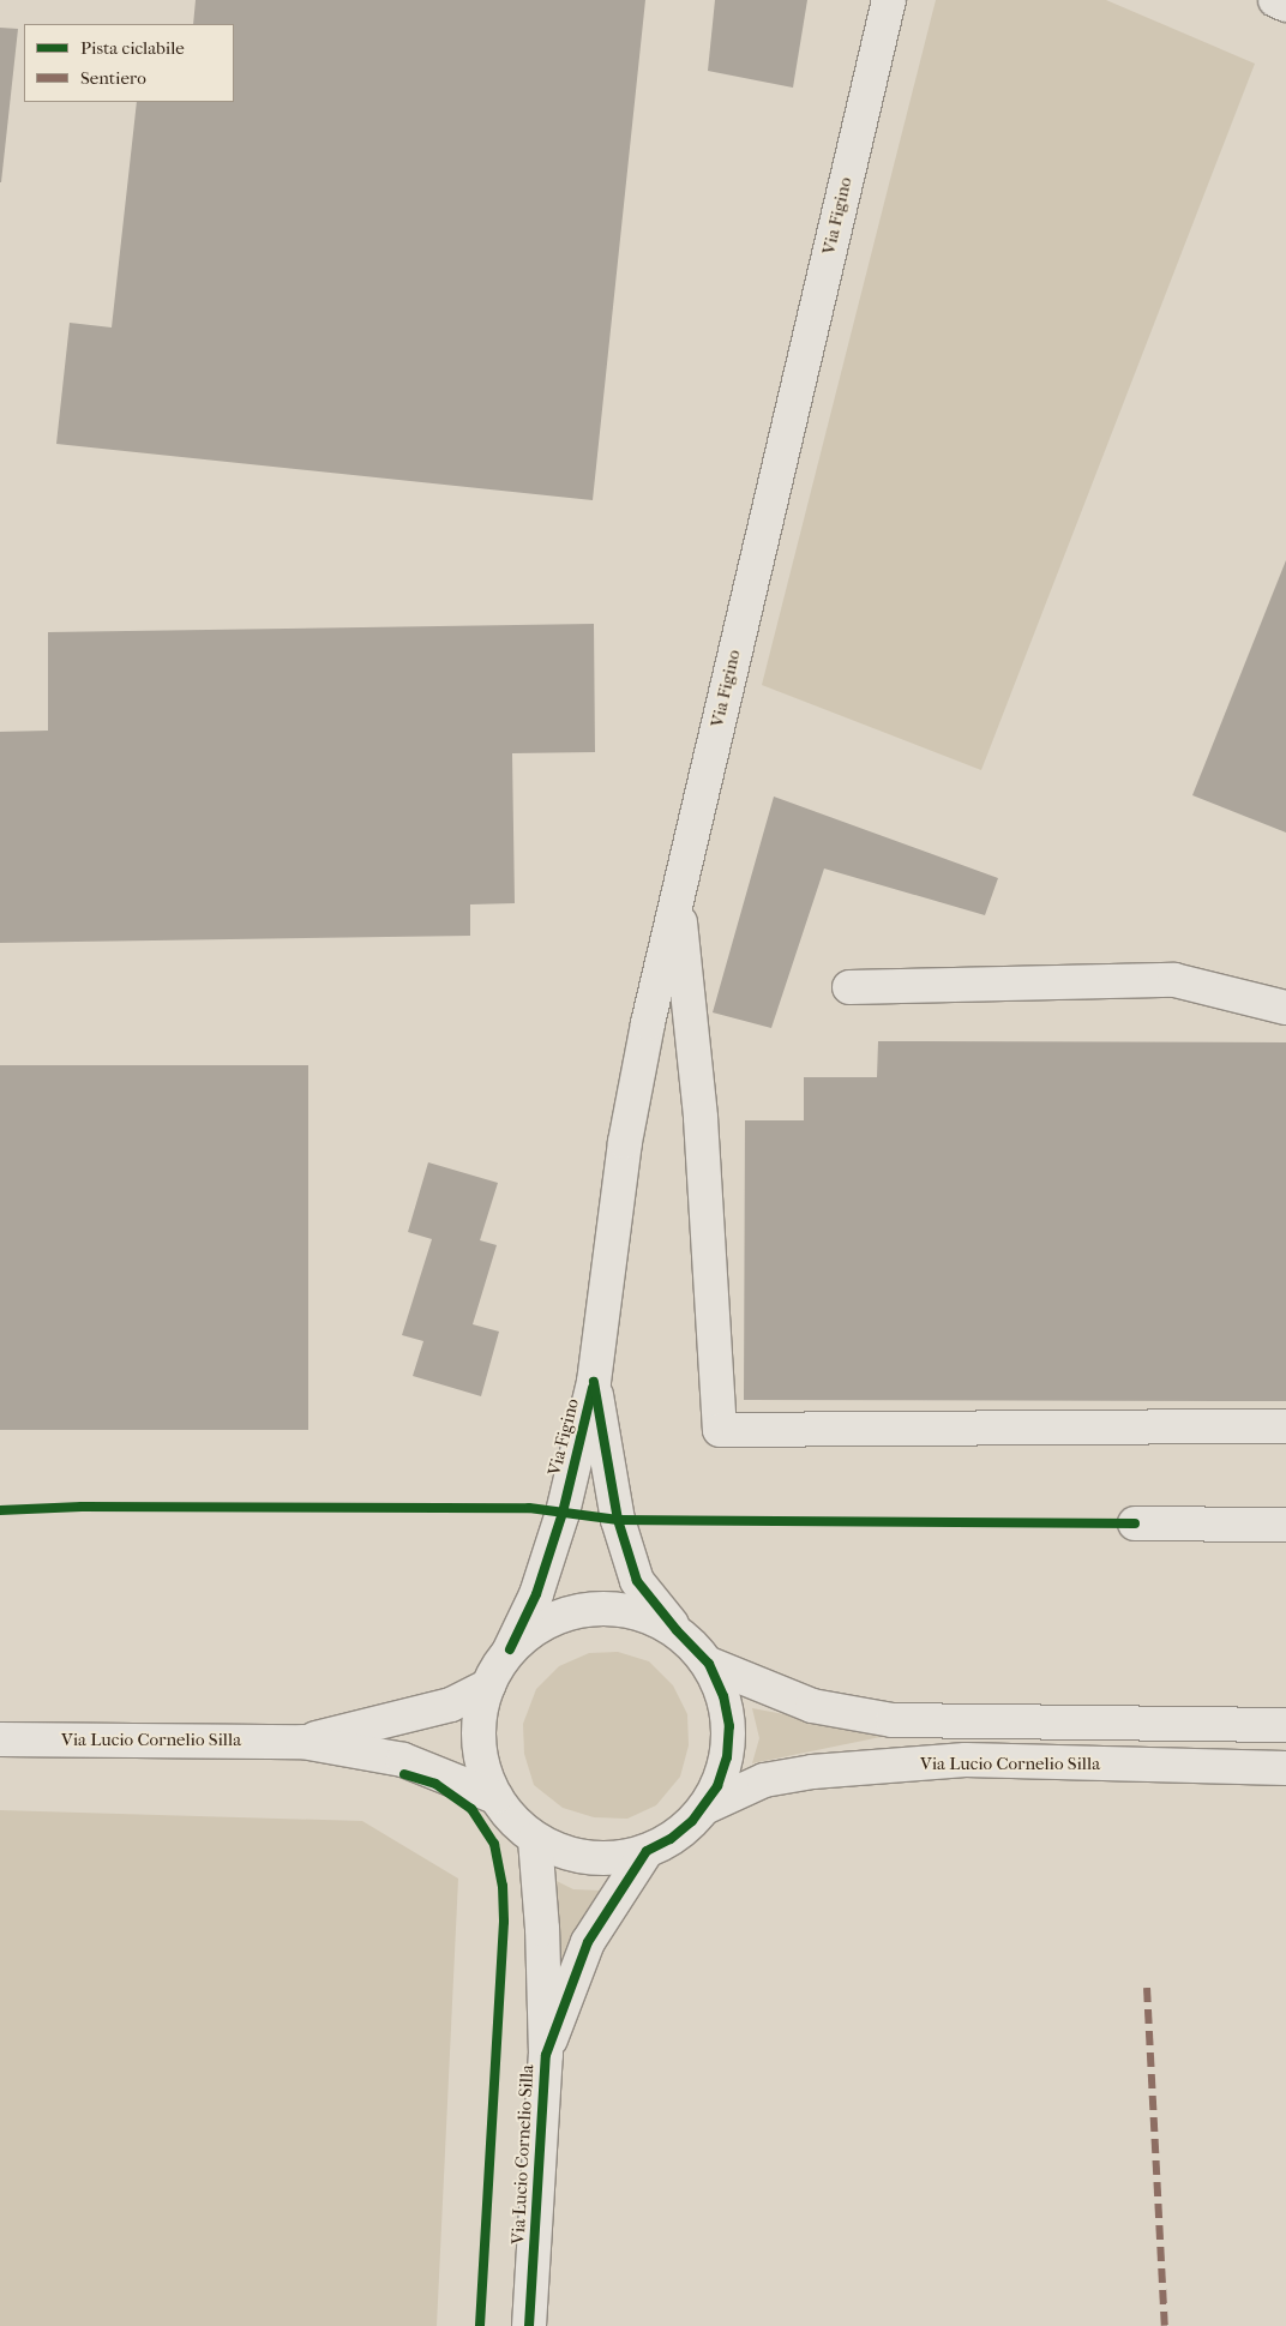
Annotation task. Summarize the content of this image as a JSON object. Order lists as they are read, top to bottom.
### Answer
{
  "streets": {
    "street": ["Via Figino", "Via Lucio Cornelio Silla"]
  },
  "crossings": [
    ["Via Figino", "Via Lucio Cornelio Silla"]
  ],
  "legend": ["Pista ciclabile", "Sentiero"]
}
